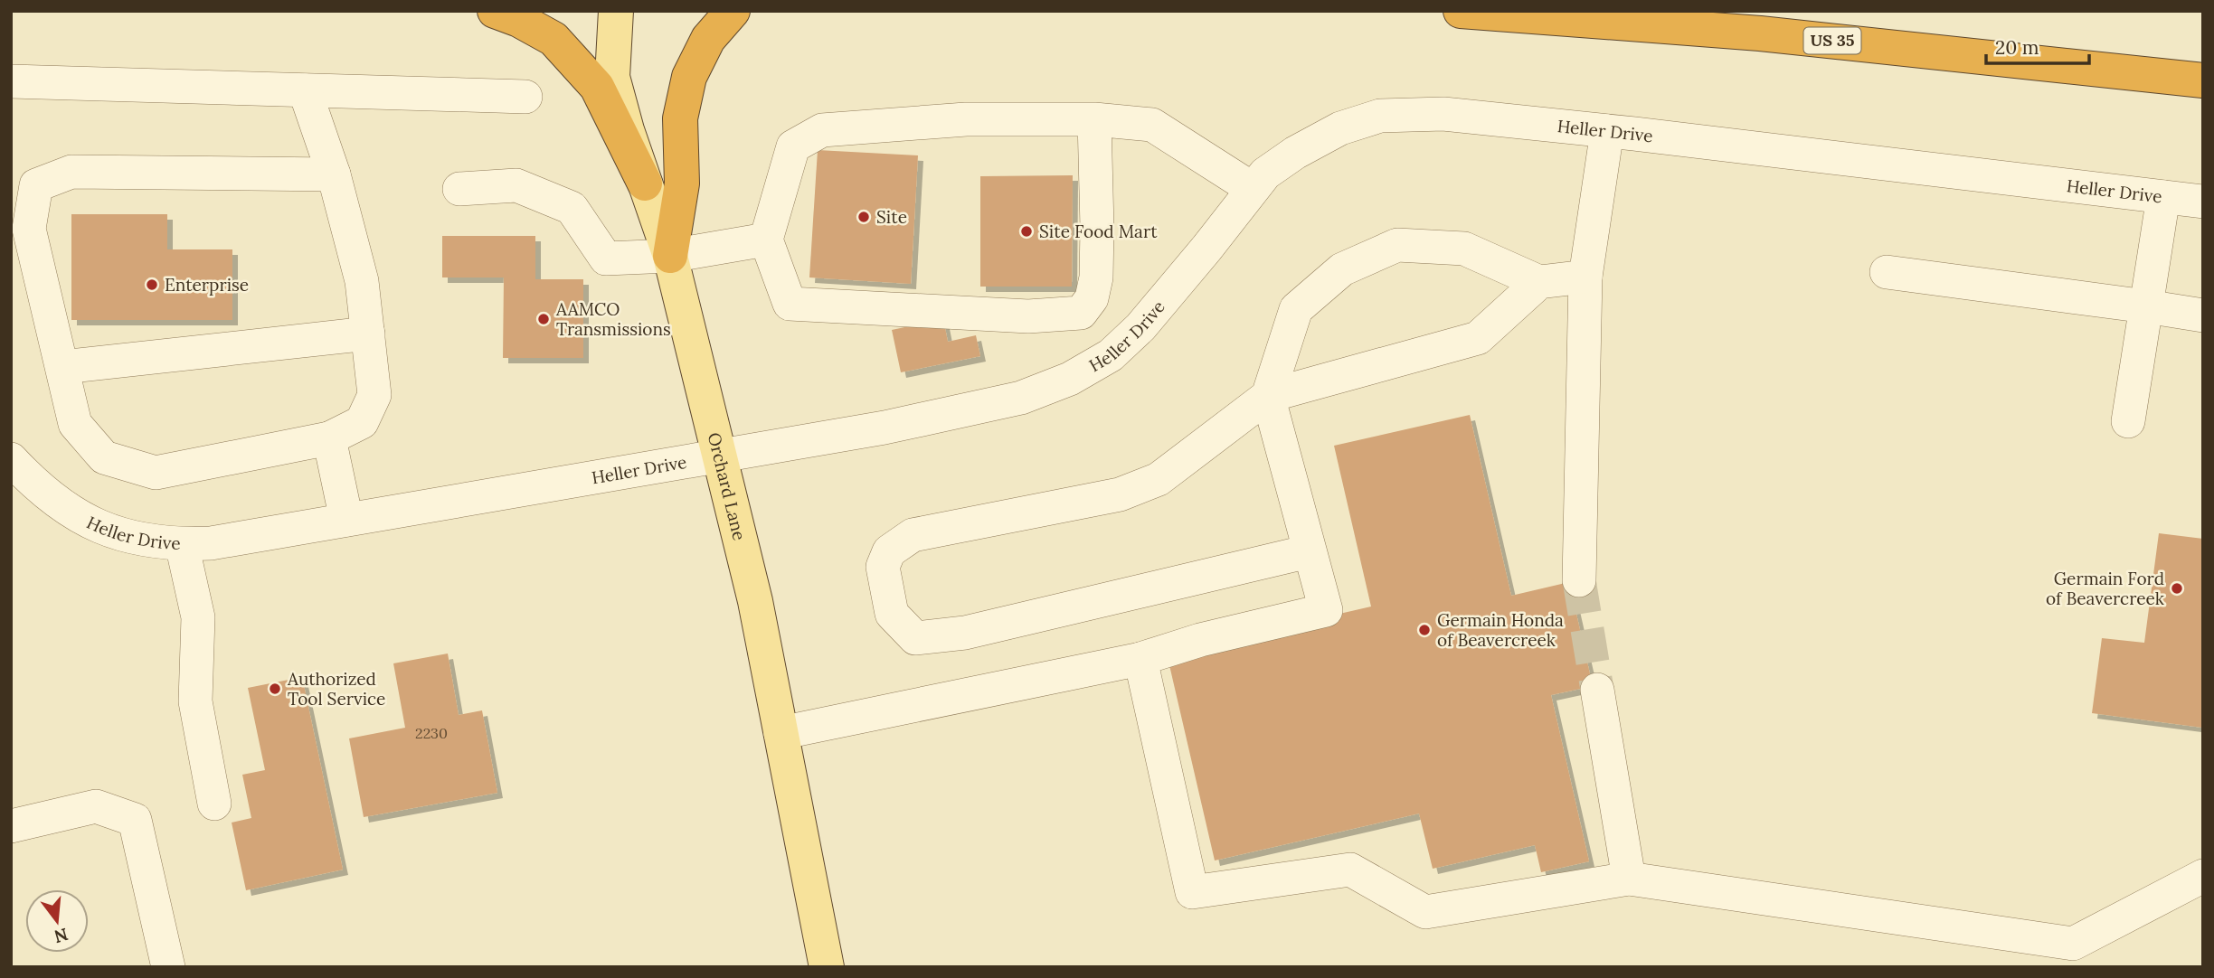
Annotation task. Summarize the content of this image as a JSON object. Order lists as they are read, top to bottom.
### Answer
{
  "streets": {
    "highway": ["US 35"],
    "main road": ["Orchard Lane"],
    "street": ["Heller Drive"]
  },
  "crossings": [
    ["Heller Drive", "Orchard Lane"]
  ],
  "places": [
    "Site",
    "Site Food Mart",
    "Enterprise",
    "AAMCO Transmissions",
    "Germain Ford of Beavercreek",
    "Germain Honda of Beavercreek",
    "Authorized Tool Service"
  ],
  "house_numbers": ["2230"],
  "scale_bar": "20 m",
  "north": "bottom"
}
